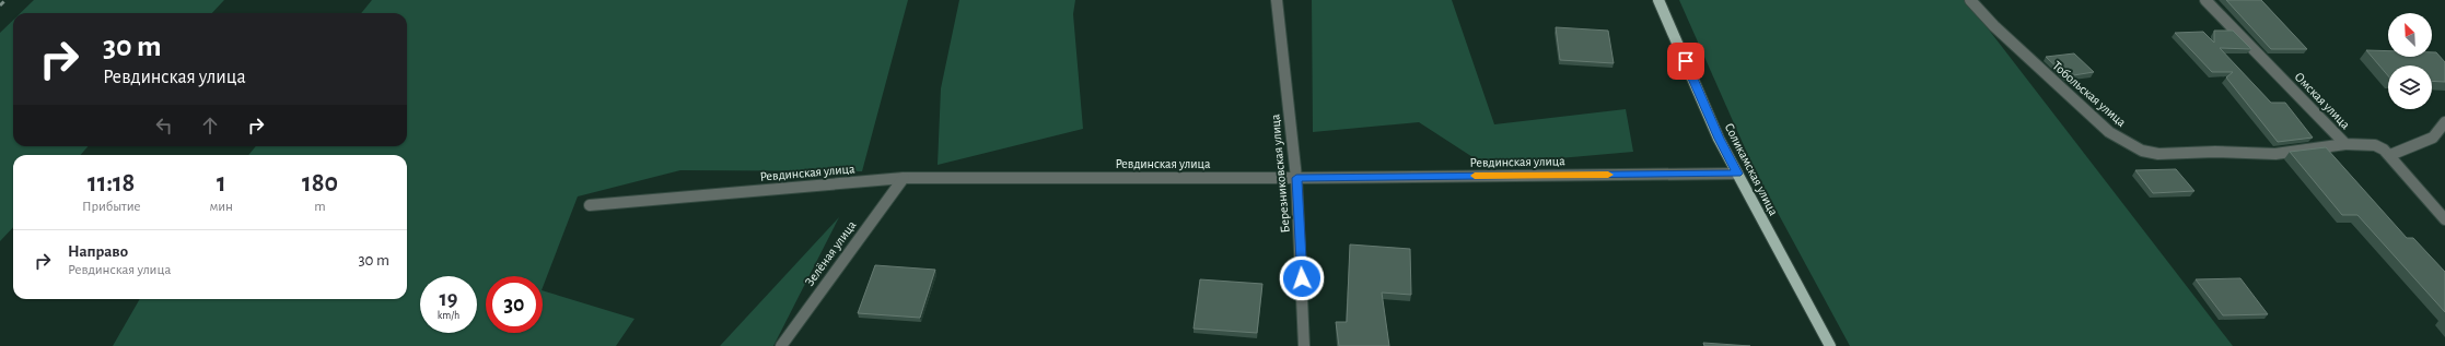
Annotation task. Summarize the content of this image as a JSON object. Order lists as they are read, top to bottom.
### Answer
{
  "streets": {
    "main road": ["Соликамская улица"],
    "street": [
      "Тобольская улица",
      "Омская улица",
      "Ревдинская улица",
      "Березниковская улица",
      "Зелёная улица"
    ]
  },
  "crossings": [
    ["Тобольская улица", "Омская улица"],
    ["Ревдинская улица", "Соликамская улица"],
    ["Ревдинская улица", "Березниковская улица"],
    ["Ревдинская улица", "Зелёная улица"]
  ],
  "north": "top left",
  "page": {
    "turn": ["30 m", "Ревдинская улица"],
    "eta": [
      "11:18",
      "Прибытие",
      "1",
      "мин",
      "180",
      "m"
    ],
    "list": [
      {
        "name": "Направо",
        "note": "Ревдинская улица",
        "value": "30 m"
      }
    ],
    "speed": "19 km/h",
    "limit": "30"
  }
}
